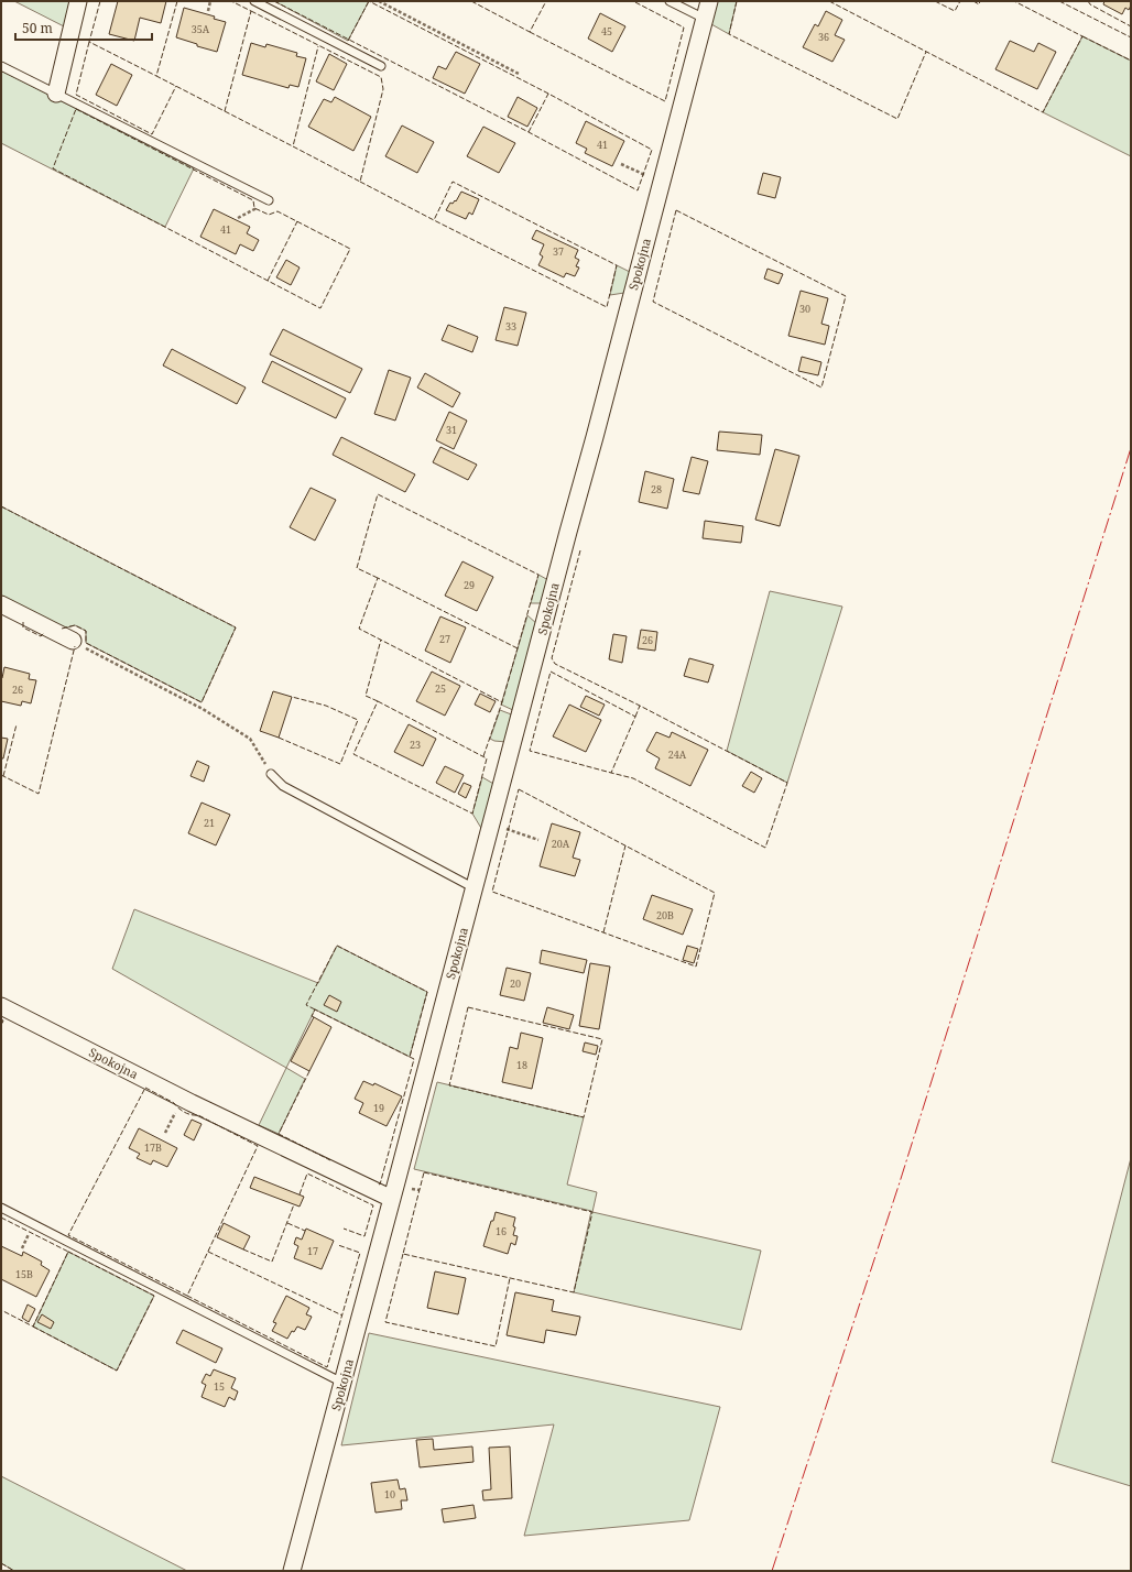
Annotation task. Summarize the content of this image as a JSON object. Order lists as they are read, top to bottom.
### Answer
{
  "streets": {
    "street": ["Spokojna"]
  },
  "house_numbers": [
    "35A",
    "45",
    "36",
    "41",
    "41",
    "37",
    "30",
    "33",
    "31",
    "28",
    "29",
    "27",
    "26",
    "25",
    "26",
    "23",
    "24A",
    "21",
    "20A",
    "20B",
    "20",
    "18",
    "19",
    "17B",
    "16",
    "17",
    "15B",
    "15",
    "10"
  ],
  "scale_bar": "50 m"
}
